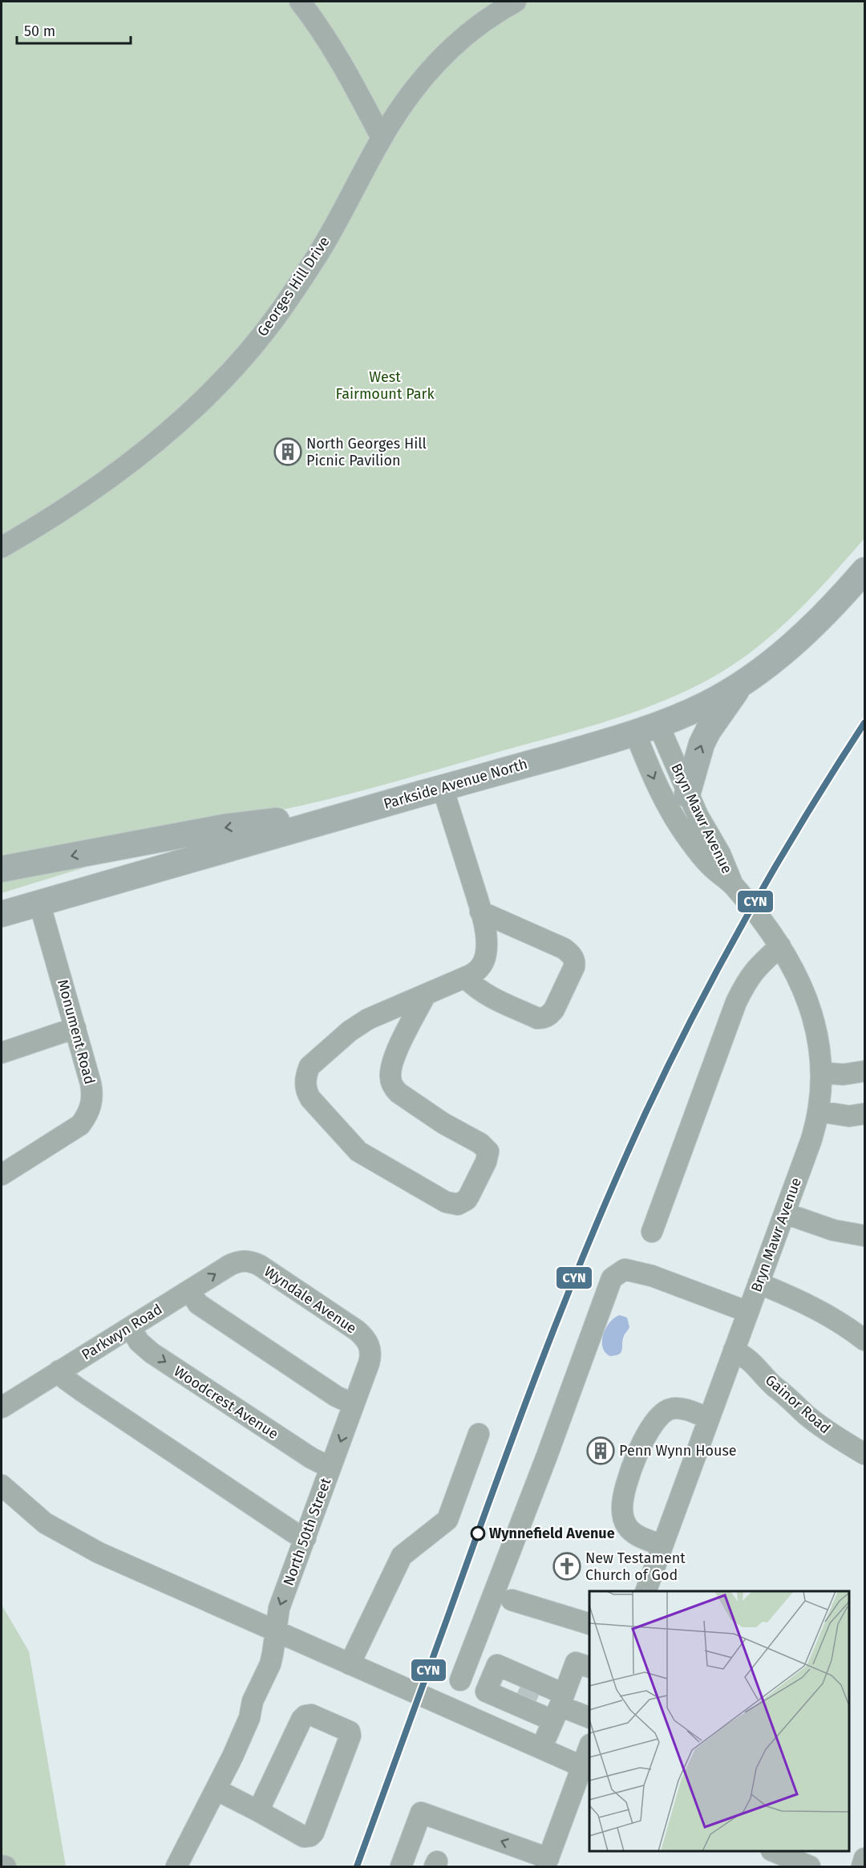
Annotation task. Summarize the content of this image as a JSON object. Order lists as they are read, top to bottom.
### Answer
{
  "streets": {
    "main road": ["Parkside Avenue North"],
    "street": [
      "Georges Hill Drive",
      "Bryn Mawr Avenue",
      "Monument Road",
      "Wyndale Avenue",
      "Parkwyn Road",
      "Woodcrest Avenue",
      "Gainor Road",
      "North 50th Street"
    ]
  },
  "crossings": [
    ["Parkside Avenue North", "Bryn Mawr Avenue"],
    ["Parkside Avenue North", "Monument Road"],
    ["Bryn Mawr Avenue", "Gainor Road"],
    ["Wyndale Avenue", "Parkwyn Road"],
    ["Wyndale Avenue", "North 50th Street"],
    ["Parkwyn Road", "Woodcrest Avenue"],
    ["Woodcrest Avenue", "North 50th Street"]
  ],
  "parks": ["West Fairmount Park"],
  "places": {
    "building": ["North Georges Hill Picnic Pavilion", "Penn Wynn House"],
    "other": ["Wynnefield Avenue"],
    "church": ["New Testament Church of God"]
  },
  "lines": ["transit line CYN"],
  "scale_bar": "50 m"
}
